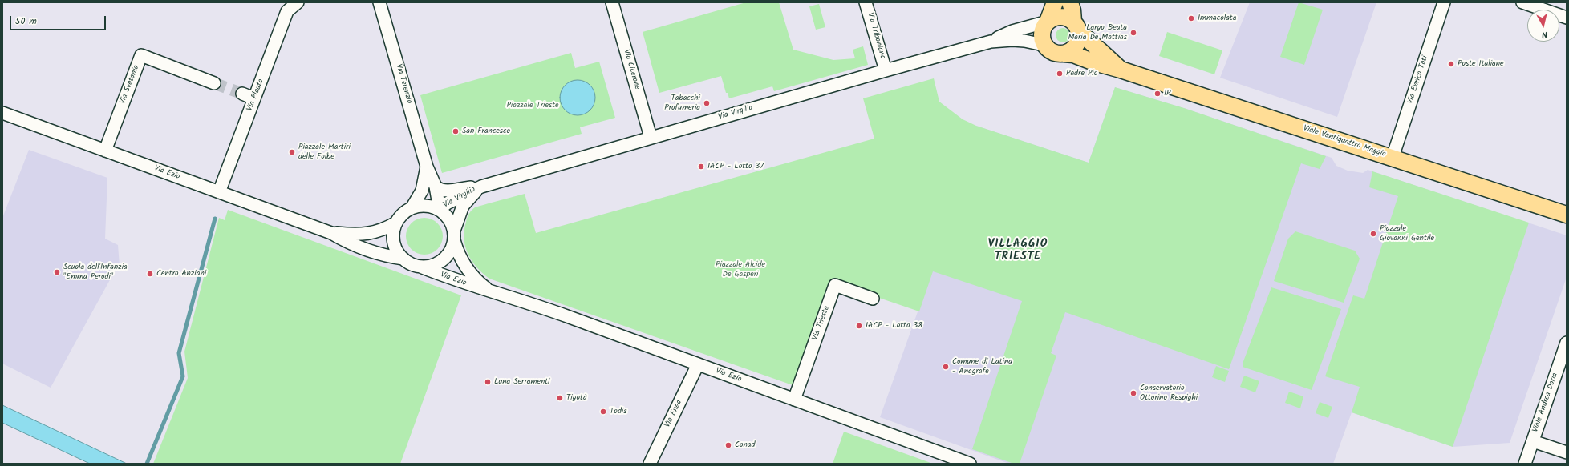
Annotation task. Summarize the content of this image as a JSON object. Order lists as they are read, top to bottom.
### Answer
{
  "streets": {
    "main road": ["Viale Ventiquattro Maggio"],
    "street": [
      "Via Triboniano",
      "Via Cicerone",
      "Via Enrico Toti",
      "Via Terenzio",
      "Via Svetonio",
      "Via Plauto",
      "Via Virgilio",
      "Via Ezio",
      "Via Trieste",
      "Viale Andrea Doria",
      "Via Enea"
    ]
  },
  "crossings": [
    ["Via Triboniano", "Via Virgilio"],
    ["Via Cicerone", "Via Virgilio"],
    ["Via Enrico Toti", "Viale Ventiquattro Maggio"],
    ["Via Terenzio", "Via Virgilio"],
    ["Via Terenzio", "Via Ezio"],
    ["Via Svetonio", "Via Ezio"],
    ["Via Plauto", "Via Ezio"],
    ["Via Virgilio", "Via Ezio"],
    ["Via Ezio", "Via Trieste"],
    ["Via Ezio", "Via Enea"]
  ],
  "districts": ["VILLAGGIO TRIESTE"],
  "parks": ["Piazzale Trieste", "Piazzale Alcide De Gasperi"],
  "places": [
    "Immacolata",
    "Largo Beata Maria De Mattias",
    "Poste Italiane",
    "Padre Pio",
    "IP",
    "Tabacchi Profumeria",
    "San Francesco",
    "Piazzale Martiri delle Foibe",
    "IACP - Lotto 37",
    "Piazzale Giovanni Gentile",
    "Scuola dell'Infanzia \"Emma Perodi\"",
    "Centro Anziani",
    "IACP - Lotto 38",
    "Comune di Latina - Anagrafe",
    "Luna Serramenti",
    "Conservatorio Ottorino Respighi",
    "Tigotà",
    "Todis",
    "Conad"
  ],
  "scale_bar": "50 m",
  "north": "bottom"
}
